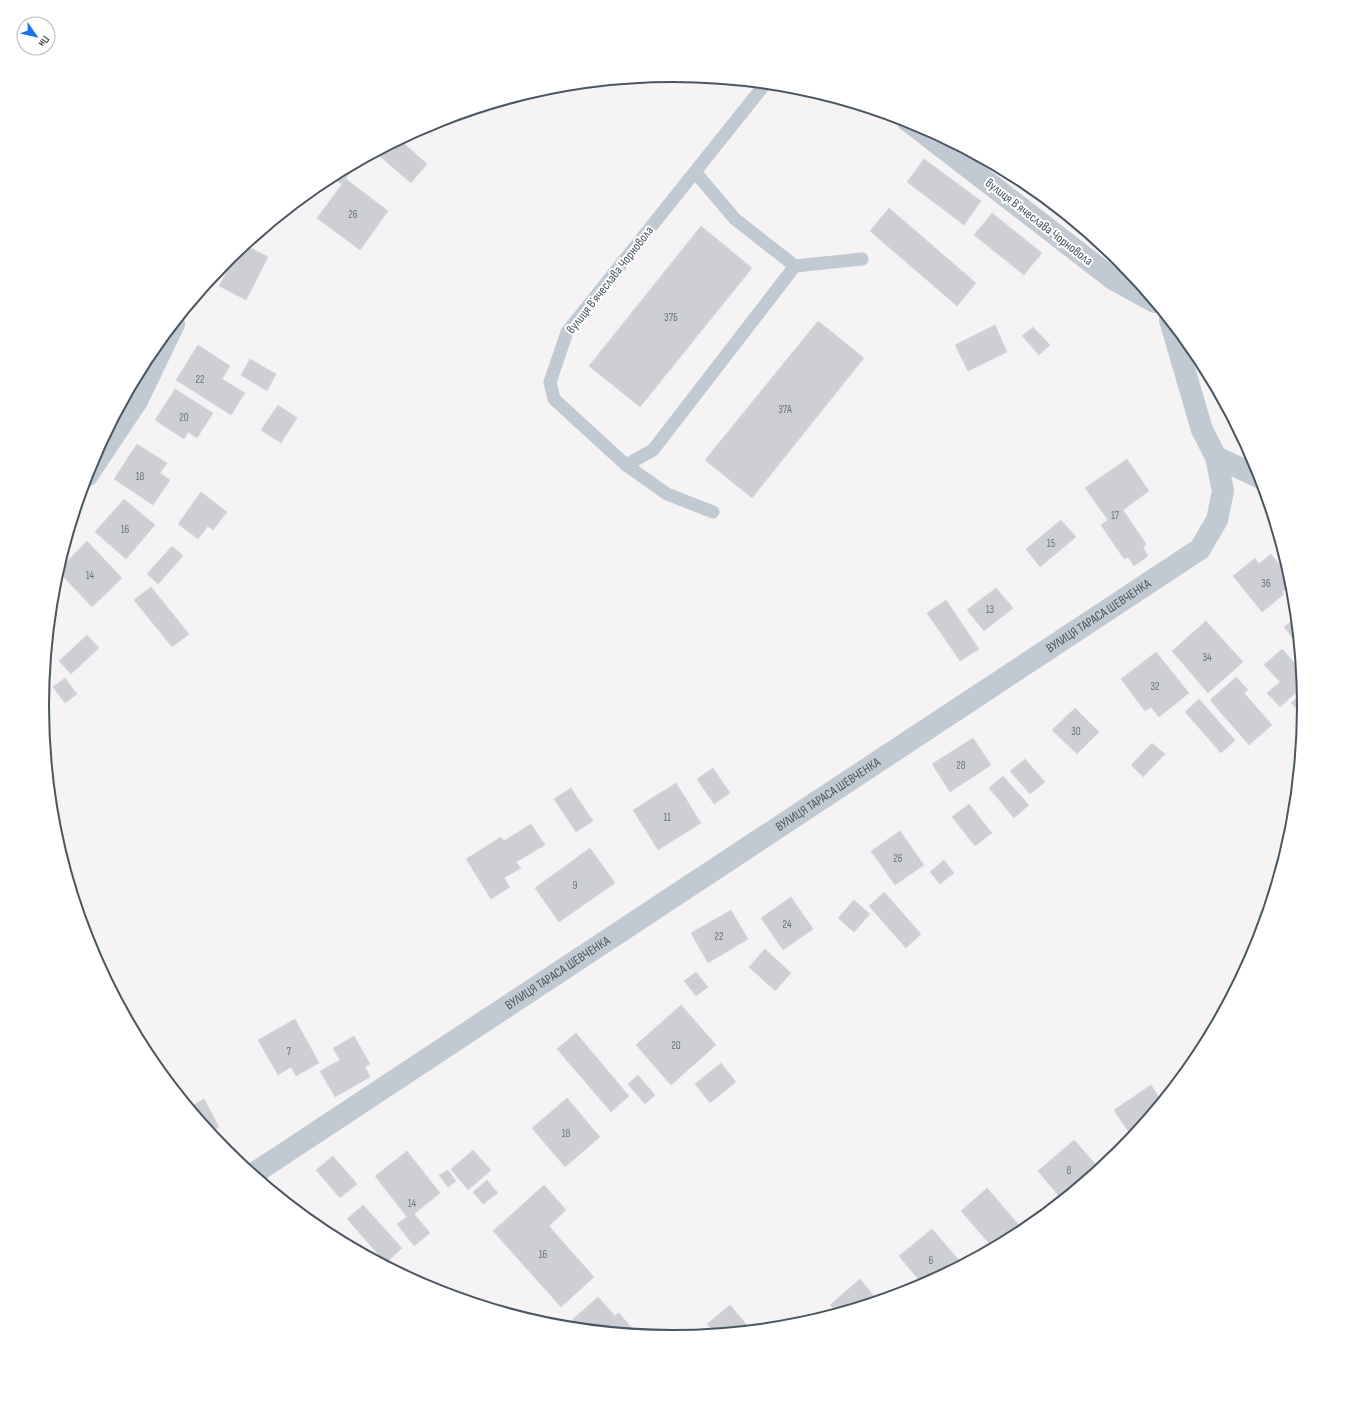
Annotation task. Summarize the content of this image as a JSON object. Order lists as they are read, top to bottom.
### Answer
{
  "streets": {
    "street": ["вулиця Вʼячеслава Чорновола", "ВУЛИЦЯ ТАРАСА ШЕВЧЕНКА"]
  },
  "house_numbers": [
    "26",
    "37Б",
    "22",
    "37А",
    "20",
    "18",
    "17",
    "16",
    "15",
    "14",
    "36",
    "13",
    "34",
    "32",
    "30",
    "28",
    "11",
    "26",
    "9",
    "24",
    "22",
    "20",
    "7",
    "18",
    "8",
    "14",
    "16",
    "6"
  ],
  "north": "bottom right"
}
